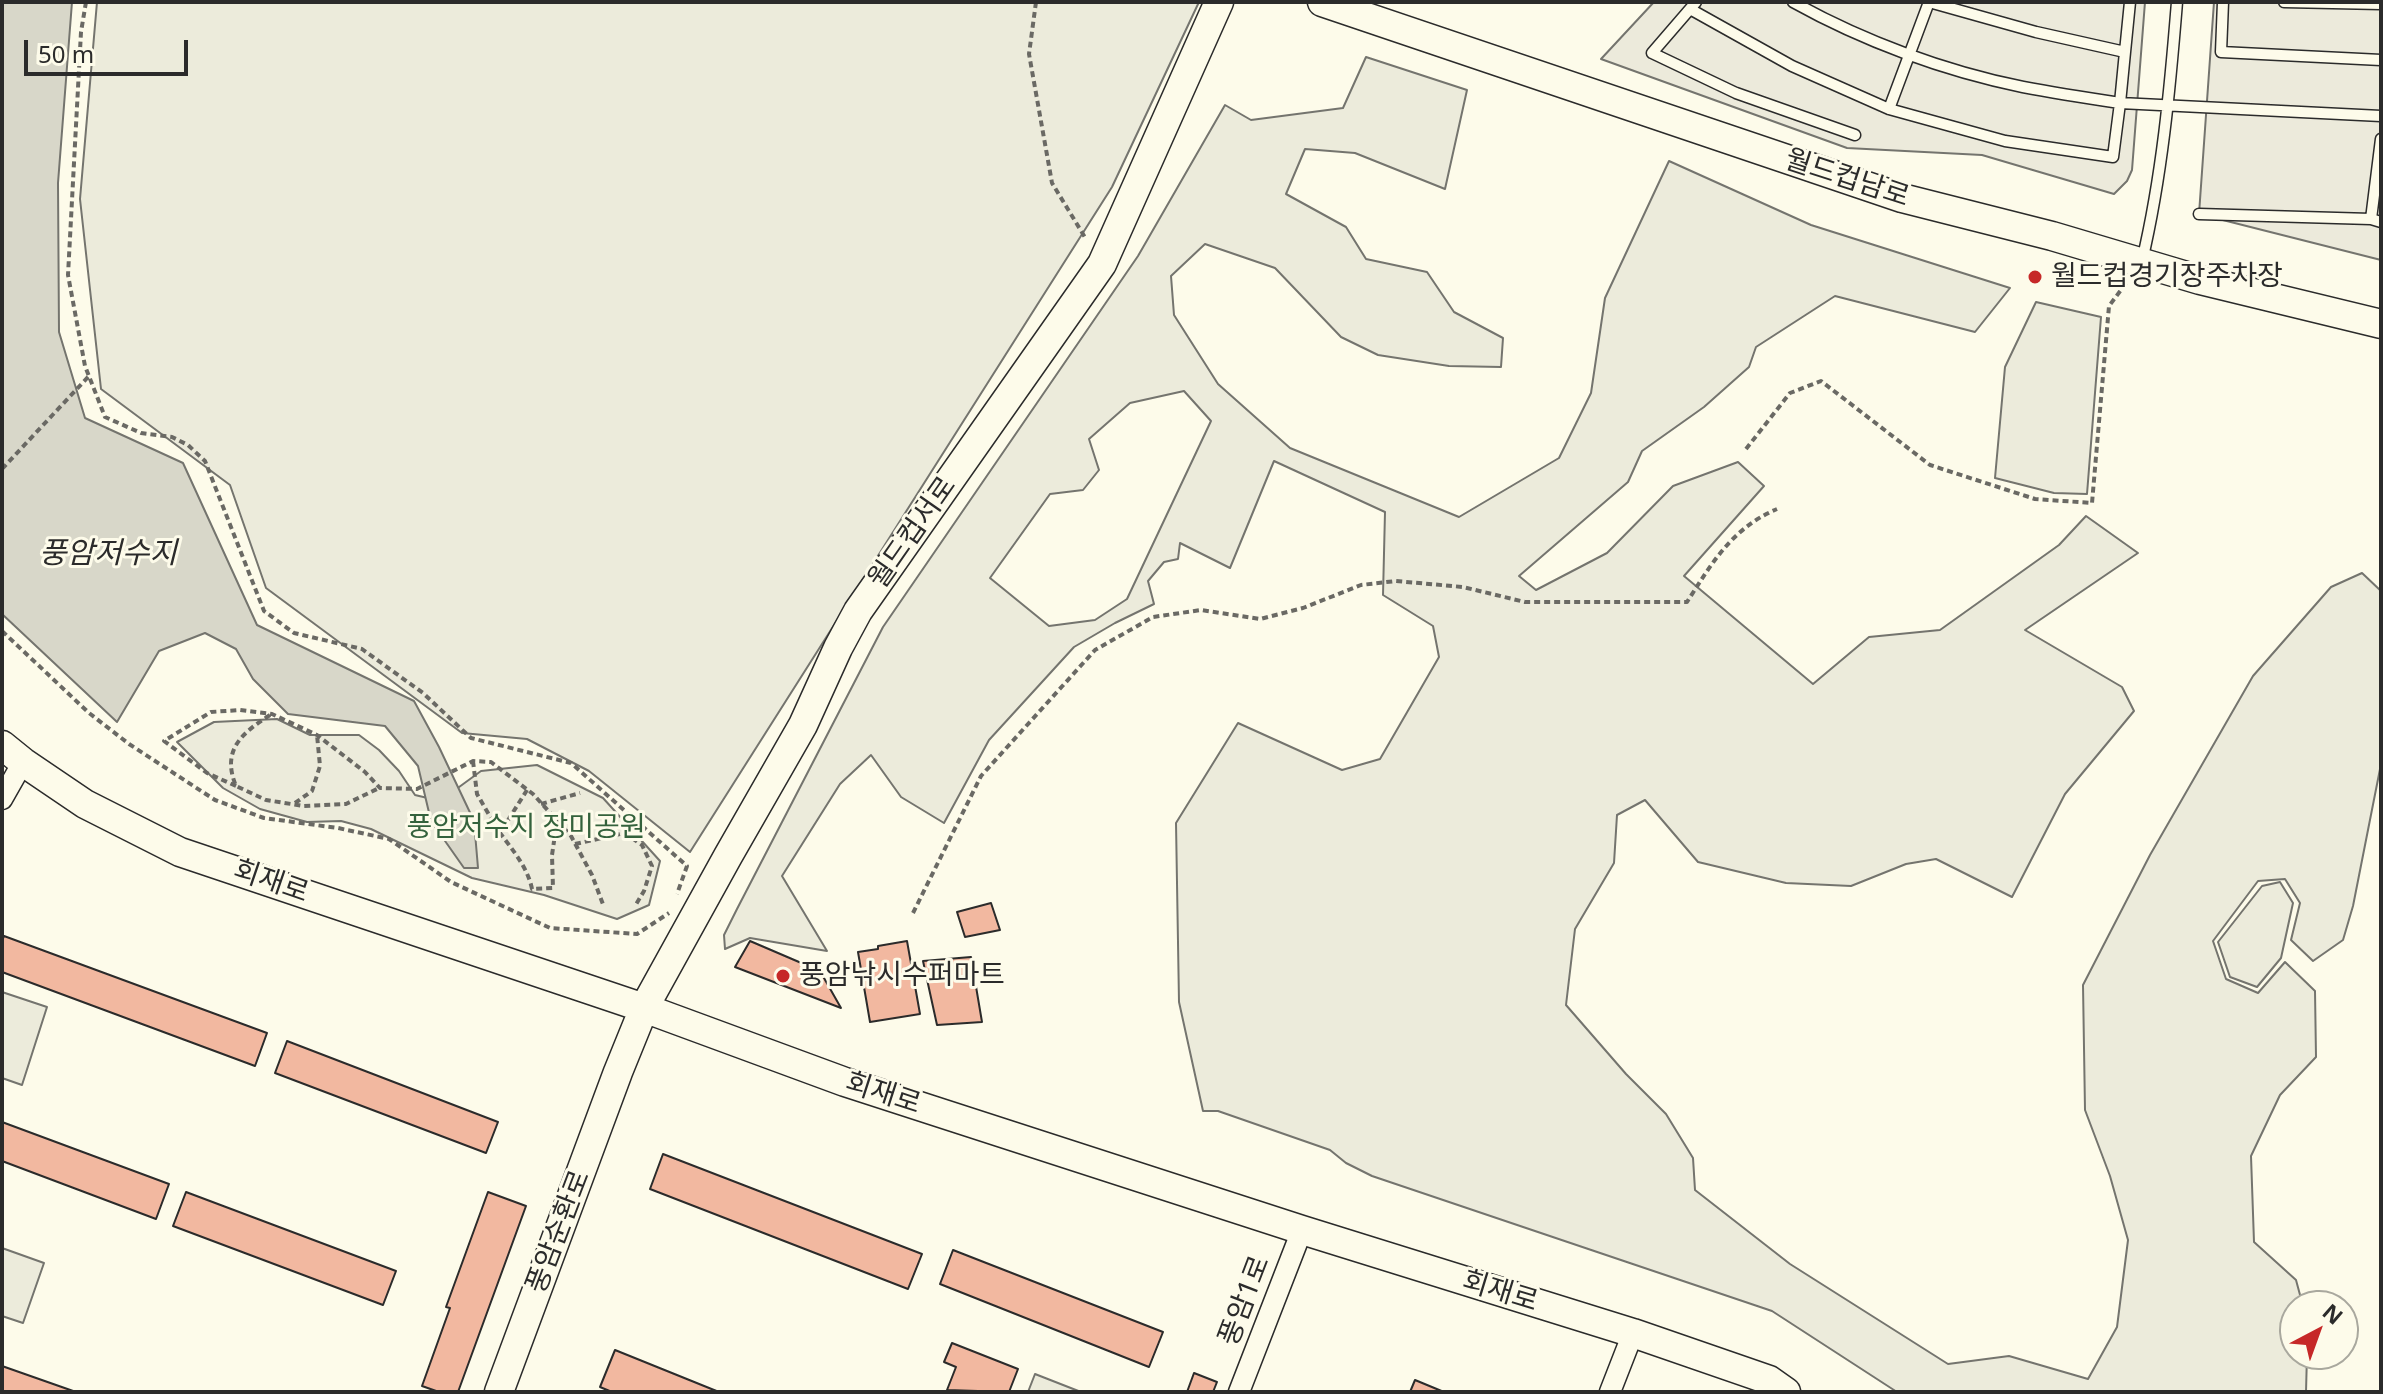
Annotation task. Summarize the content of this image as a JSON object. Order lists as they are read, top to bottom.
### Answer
{
  "streets": {
    "street": [
      "월드컵남로",
      "월드컵서로",
      "회재로",
      "풍암순환로",
      "풍암1로"
    ]
  },
  "crossings": [
    ["월드컵서로", "회재로"],
    ["월드컵서로", "풍암순환로"],
    ["회재로", "풍암1로"]
  ],
  "water": ["풍암저수지"],
  "parks": ["풍암저수지 장미공원"],
  "places": ["월드컵경기장주차장", "풍암낚시수퍼마트"],
  "scale_bar": "50 m",
  "north": "top right"
}
